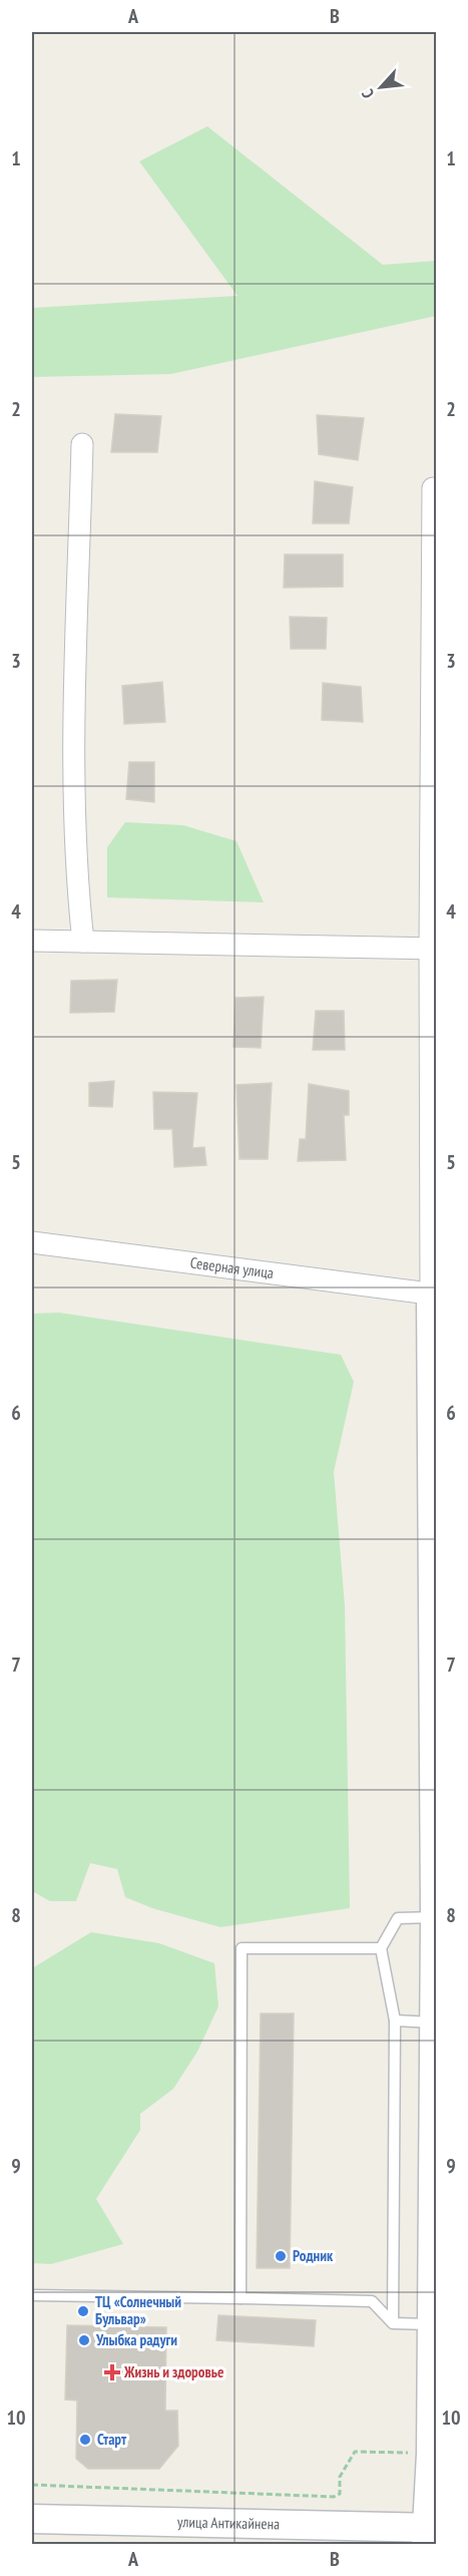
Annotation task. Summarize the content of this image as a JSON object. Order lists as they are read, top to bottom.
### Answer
{
  "streets": {
    "street": ["Северная улица", "улица Антикайнена"]
  },
  "places": {
    "other": [
      "Родник",
      "ТЦ «Солнечный Бульвар»",
      "Улыбка радуги",
      "Старт"
    ],
    "health": ["Жизнь и здоровье"]
  },
  "north": "bottom left",
  "grid": {
    "columns": ["A", "B"],
    "rows": [
      "1",
      "2",
      "3",
      "4",
      "5",
      "6",
      "7",
      "8",
      "9",
      "10"
    ]
  }
}
